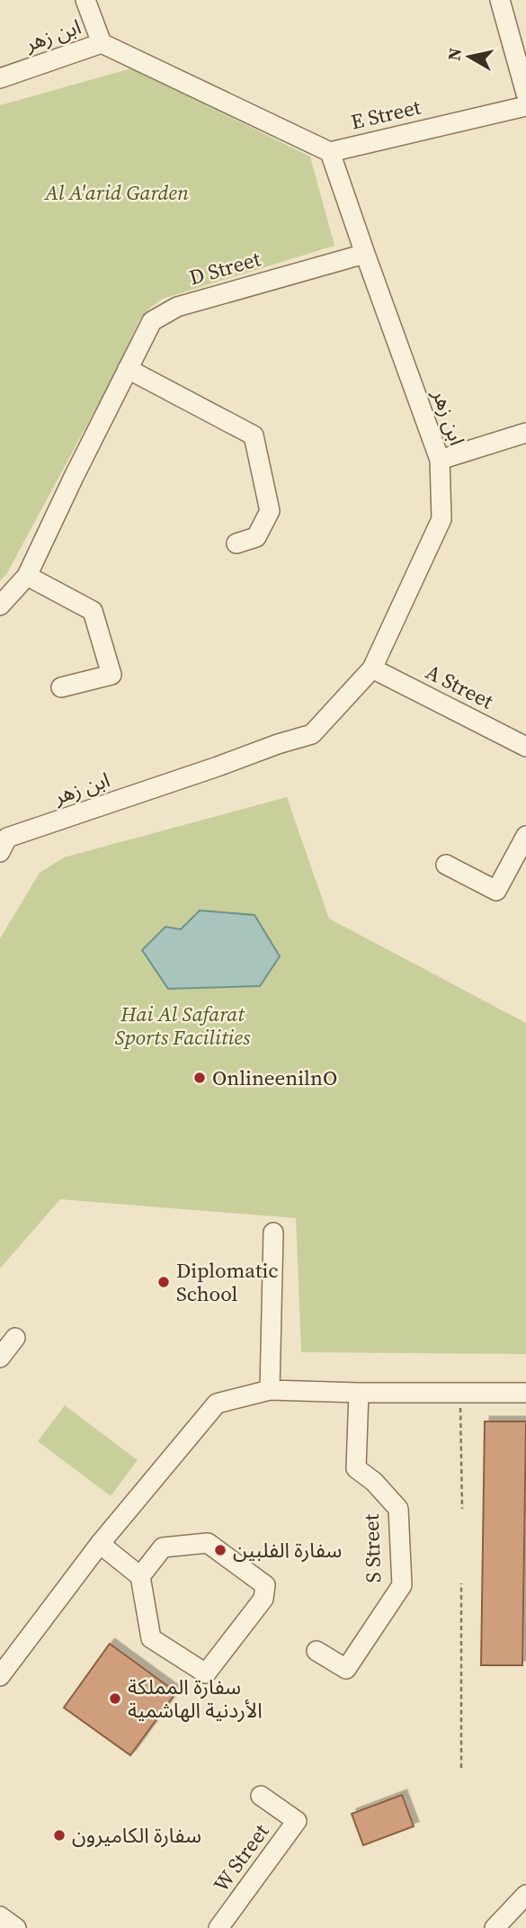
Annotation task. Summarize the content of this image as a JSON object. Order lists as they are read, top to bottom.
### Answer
{
  "streets": {
    "street": [
      "ابن زهر",
      "E Street",
      "D Street",
      "A Street",
      "S Street",
      "W Street"
    ]
  },
  "crossings": [
    ["ابن زهر", "E Street"],
    ["ابن زهر", "D Street"],
    ["ابن زهر", "A Street"]
  ],
  "parks": ["Al A'arid Garden", "Hai Al Safarat Sports Facilities"],
  "places": [
    "OnlineenilnO",
    "Diplomatic School",
    "سفارة الفلبين",
    "سفارة المملكة الأردنية الهاشمية",
    "سفارة الكاميرون"
  ],
  "north": "left"
}
